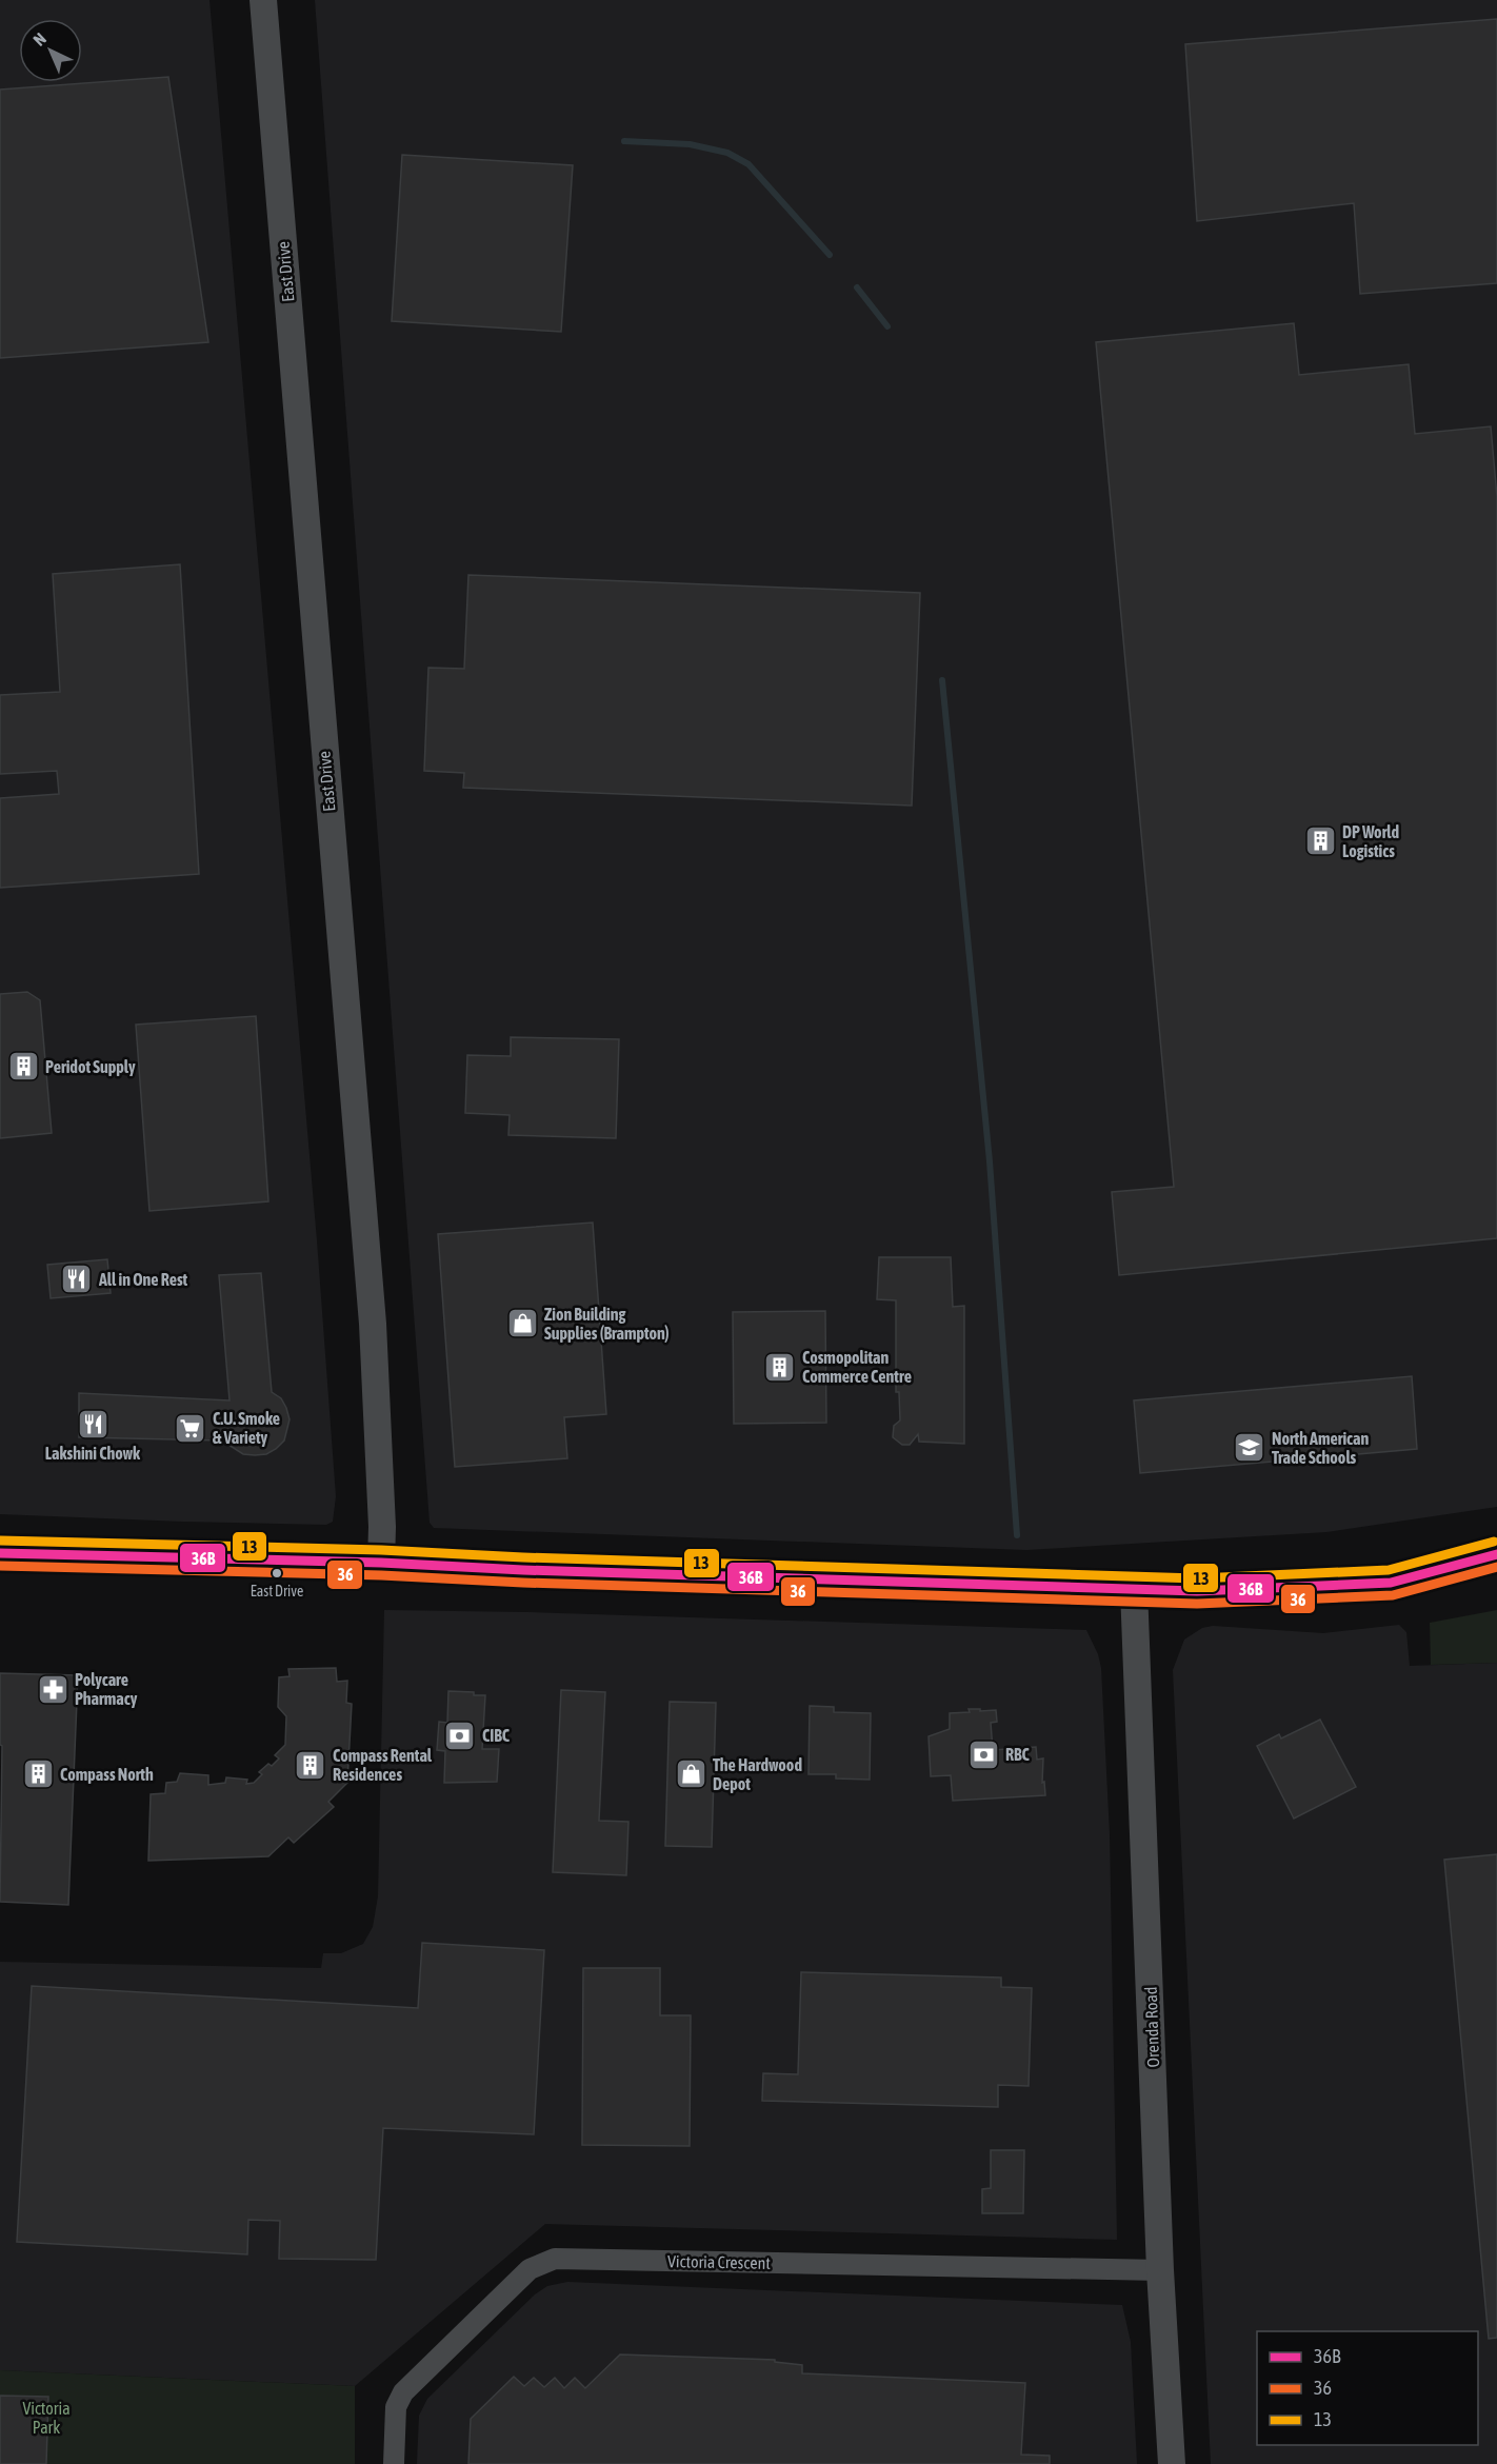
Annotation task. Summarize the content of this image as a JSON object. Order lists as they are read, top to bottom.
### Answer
{
  "streets": {
    "street": ["East Drive", "Orenda Road", "Victoria Crescent"]
  },
  "crossings": [
    ["Orenda Road", "Victoria Crescent"]
  ],
  "parks": ["Victoria Park"],
  "places": {
    "building": [
      "DP World Logistics",
      "Peridot Supply",
      "Cosmopolitan Commerce Centre",
      "Compass Rental Residences",
      "Compass North"
    ],
    "restaurant": ["All in One Rest", "Lakshini Chowk"],
    "shop": ["Zion Building Supplies (Brampton)", "The Hardwood Depot"],
    "supermarket": ["C.U. Smoke & Variety"],
    "school or university": ["North American Trade Schools"],
    "other": ["East Drive"],
    "pharmacy": ["Polycare Pharmacy"],
    "bank": ["CIBC", "RBC"]
  },
  "lines": ["transit line 13", "transit line 36B", "transit line 36"],
  "legend": ["36B", "36", "13"],
  "north": "top left"
}
